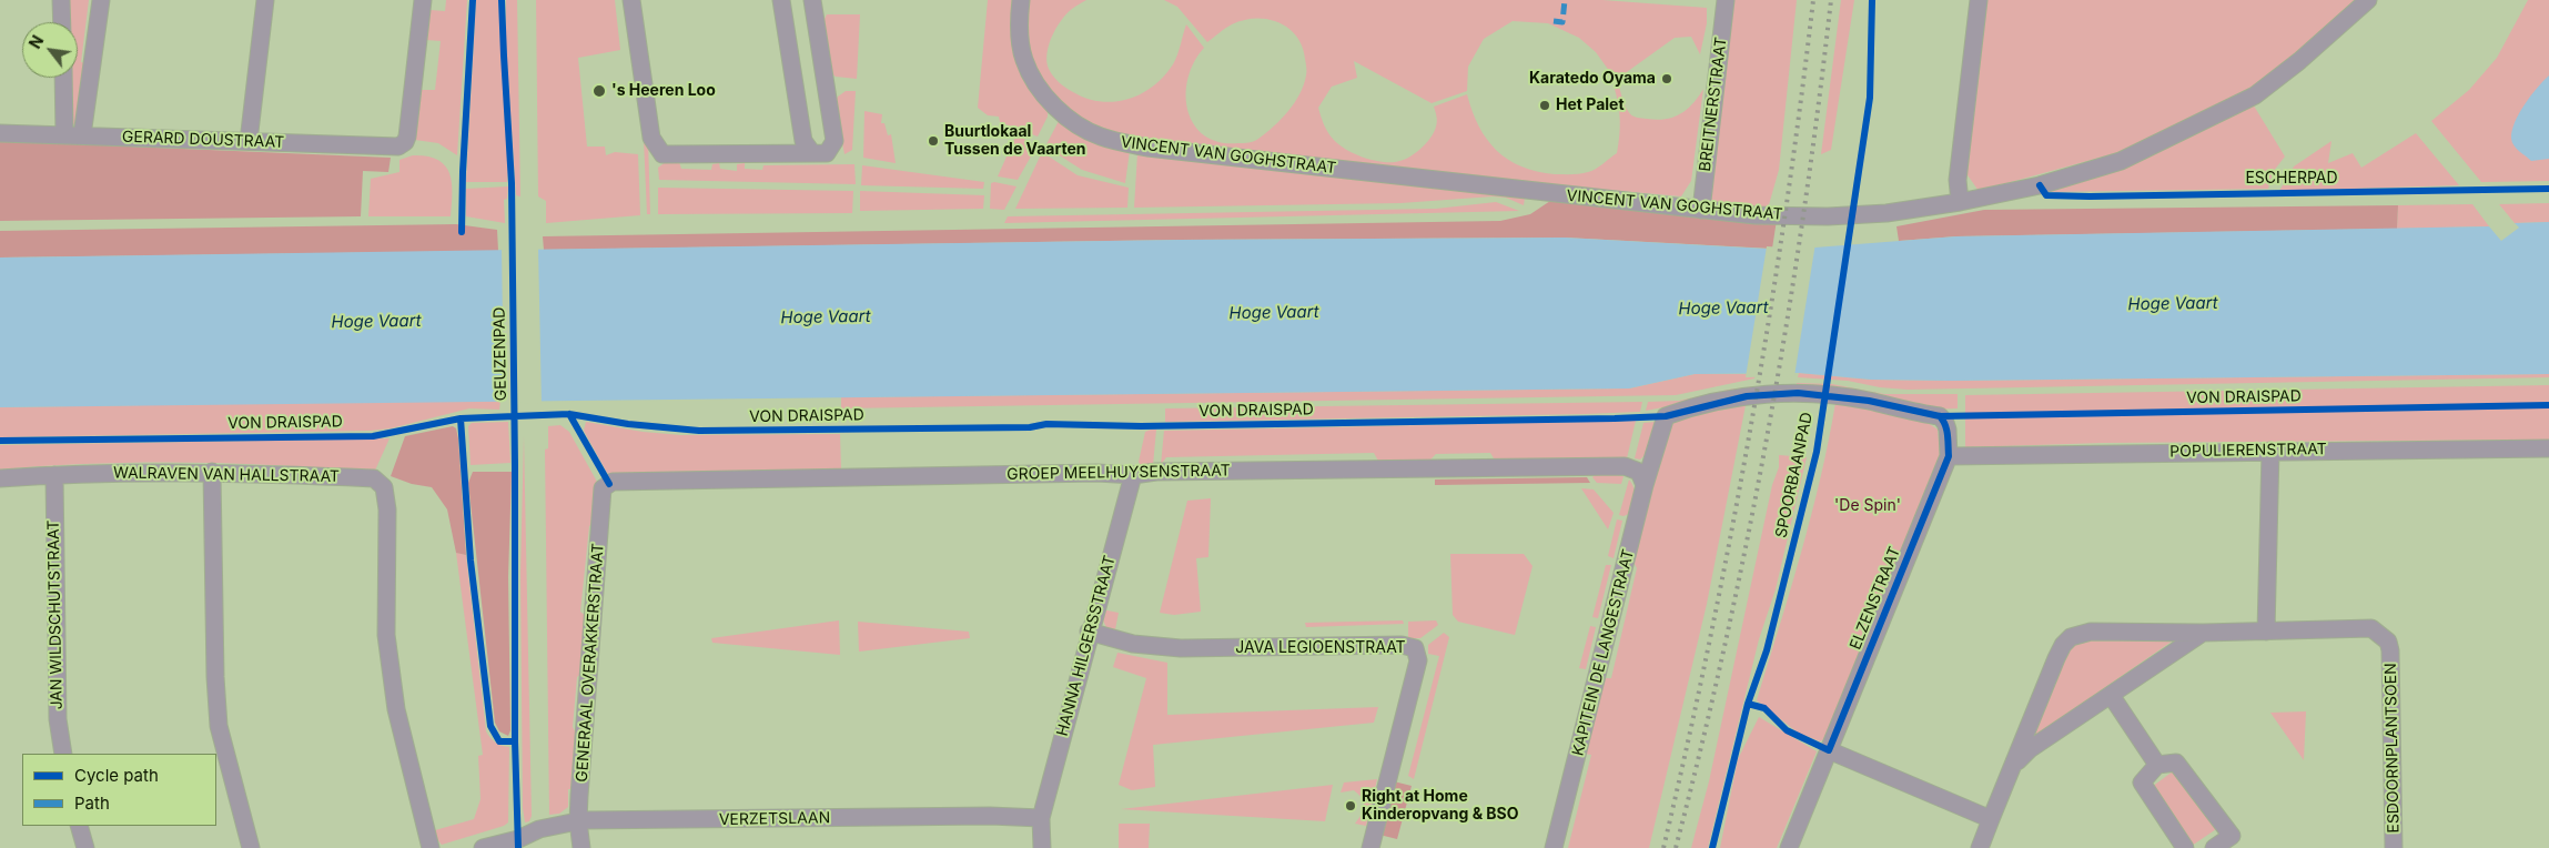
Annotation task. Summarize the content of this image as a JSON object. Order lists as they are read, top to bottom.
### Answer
{
  "streets": {
    "street": [
      "BREITNERSTRAAT",
      "GERARD DOUSTRAAT",
      "VINCENT VAN GOGHSTRAAT",
      "POPULIERENSTRAAT",
      "GROEP MEELHUYSENSTRAAT",
      "WALRAVEN VAN HALLSTRAAT",
      "ELZENSTRAAT",
      "JAN WILDSCHUTSTRAAT",
      "HANNA HILGERSSTRAAT",
      "JAVA LEGIOENSTRAAT",
      "KAPITEIN DE LANGESTRAAT",
      "GENERAAL OVERAKKERSTRAAT",
      "ESDOORNPLANTSOEN",
      "VERZETSLAAN"
    ],
    "cycle path": [
      "ESCHERPAD",
      "GEUZENPAD",
      "VON DRAISPAD",
      "SPOORBAANPAD"
    ]
  },
  "crossings": [
    ["BREITNERSTRAAT", "VINCENT VAN GOGHSTRAAT"],
    ["POPULIERENSTRAAT", "ELZENSTRAAT"],
    ["GROEP MEELHUYSENSTRAAT", "HANNA HILGERSSTRAAT"],
    ["GROEP MEELHUYSENSTRAAT", "KAPITEIN DE LANGESTRAAT"],
    ["GROEP MEELHUYSENSTRAAT", "GENERAAL OVERAKKERSTRAAT"],
    ["WALRAVEN VAN HALLSTRAAT", "JAN WILDSCHUTSTRAAT"],
    ["HANNA HILGERSSTRAAT", "JAVA LEGIOENSTRAAT"],
    ["HANNA HILGERSSTRAAT", "VERZETSLAAN"],
    ["GENERAAL OVERAKKERSTRAAT", "VERZETSLAAN"]
  ],
  "water": ["Hoge Vaart"],
  "parks": ["'De Spin'"],
  "places": [
    "Karatedo Oyama",
    "'s Heeren Loo",
    "Het Palet",
    "Buurtlokaal Tussen de Vaarten",
    "Right at Home Kinderopvang & BSO"
  ],
  "legend": ["Cycle path", "Path"],
  "north": "top left"
}
